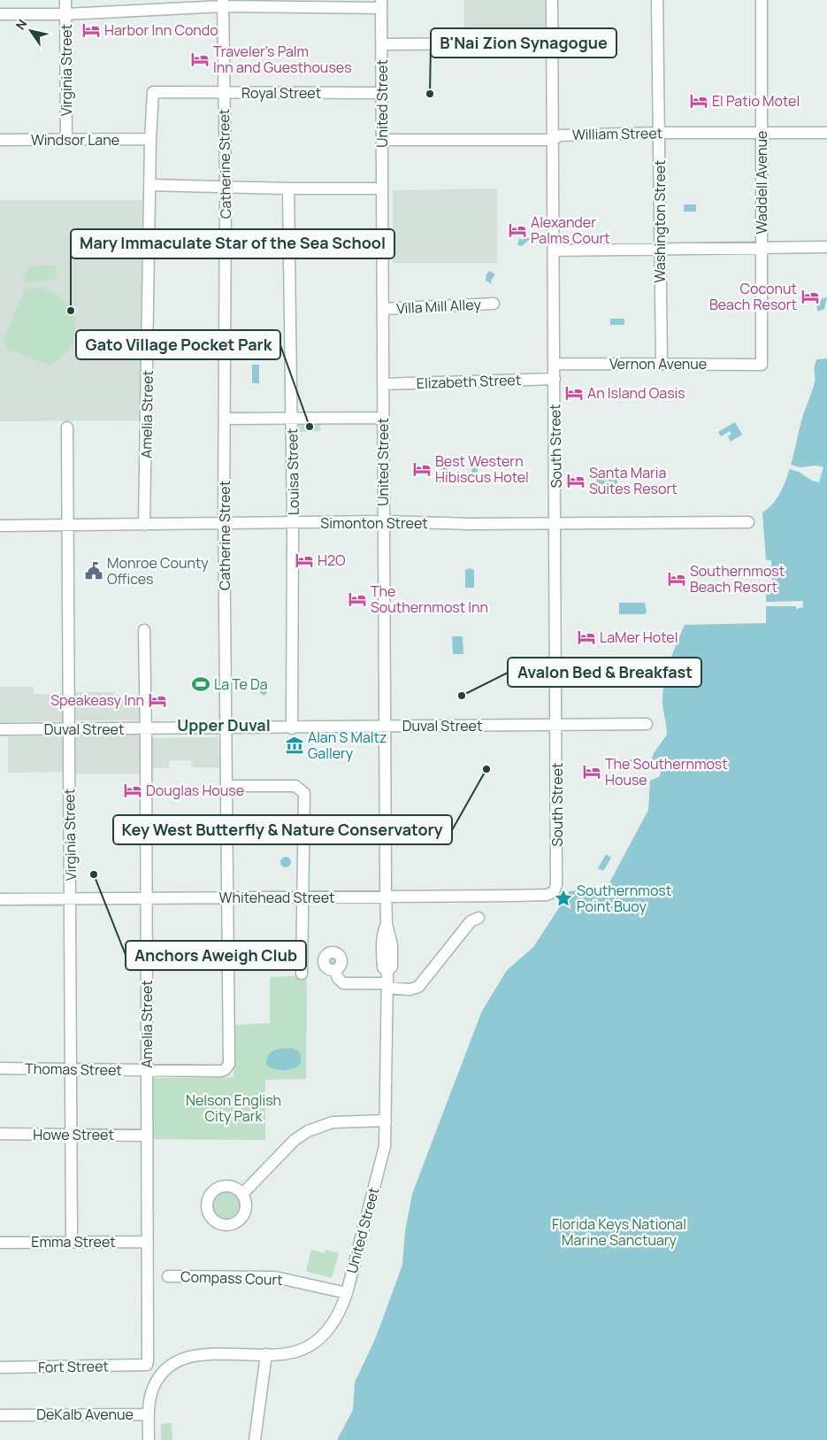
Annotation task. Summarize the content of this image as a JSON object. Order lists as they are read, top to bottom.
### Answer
{
  "streets": {
    "street": [
      "Virginia Street",
      "Royal Street",
      "United Street",
      "William Street",
      "Windsor Lane",
      "Catherine Street",
      "Waddell Avenue",
      "Washington Street",
      "Villa Mill Alley",
      "Vernon Avenue",
      "Elizabeth Street",
      "Amelia Street",
      "South Street",
      "Louisa Street",
      "Simonton Street",
      "Duval Street",
      "Whitehead Street",
      "Thomas Street",
      "Howe Street",
      "Emma Street",
      "Compass Court",
      "Fort Street",
      "DeKalb Avenue"
    ]
  },
  "crossings": [
    ["Virginia Street", "Windsor Lane"],
    ["Virginia Street", "Simonton Street"],
    ["Virginia Street", "Duval Street"],
    ["Virginia Street", "Whitehead Street"],
    ["Virginia Street", "Thomas Street"],
    ["Virginia Street", "Howe Street"],
    ["Virginia Street", "Emma Street"],
    ["Royal Street", "United Street"],
    ["Royal Street", "Catherine Street"],
    ["Royal Street", "Amelia Street"],
    ["United Street", "William Street"],
    ["United Street", "Villa Mill Alley"],
    ["United Street", "Elizabeth Street"],
    ["United Street", "Simonton Street"],
    ["United Street", "Duval Street"],
    ["United Street", "Whitehead Street"],
    ["United Street", "Compass Court"],
    ["United Street", "DeKalb Avenue"],
    ["William Street", "Waddell Avenue"],
    ["William Street", "Washington Street"],
    ["William Street", "South Street"],
    ["Windsor Lane", "Amelia Street"],
    ["Catherine Street", "Simonton Street"],
    ["Catherine Street", "Duval Street"],
    ["Catherine Street", "Whitehead Street"],
    ["Catherine Street", "Thomas Street"],
    ["Waddell Avenue", "Vernon Avenue"],
    ["Washington Street", "Vernon Avenue"],
    ["Vernon Avenue", "South Street"],
    ["Elizabeth Street", "South Street"],
    ["Amelia Street", "Simonton Street"],
    ["Amelia Street", "Duval Street"],
    ["Amelia Street", "Whitehead Street"],
    ["Amelia Street", "Thomas Street"],
    ["Amelia Street", "Howe Street"],
    ["Amelia Street", "Emma Street"],
    ["Amelia Street", "Fort Street"],
    ["South Street", "Simonton Street"],
    ["South Street", "Duval Street"],
    ["South Street", "Whitehead Street"],
    ["Louisa Street", "Simonton Street"],
    ["Louisa Street", "Duval Street"]
  ],
  "districts": ["Upper Duval"],
  "parks": ["Nelson English City Park", "Florida Keys National Marine Sanctuary"],
  "places": {
    "hotel": [
      "Harbor Inn Condo",
      "Traveler's Palm Inn and Guesthouses",
      "El Patio Motel",
      "Alexander Palms Court",
      "Coconut Beach Resort",
      "An Island Oasis",
      "Best Western Hibiscus Hotel",
      "Santa Maria Suites Resort",
      "H2O",
      "Southernmost Beach Resort",
      "The Southernmost Inn",
      "LaMer Hotel",
      "Speakeasy Inn",
      "The Southernmost House",
      "Douglas House"
    ],
    "other": [
      "B'Nai Zion Synagogue",
      "Mary Immaculate Star of the Sea School",
      "Gato Village Pocket Park",
      "Avalon Bed & Breakfast",
      "Key West Butterfly & Nature Conservatory",
      "Anchors Aweigh Club"
    ],
    "public building": ["Monroe County Offices"],
    "sports": ["La Te Da"],
    "museum": ["Alan S Maltz Gallery"],
    "place": ["Southernmost Point Buoy"]
  },
  "north": "top left"
}
